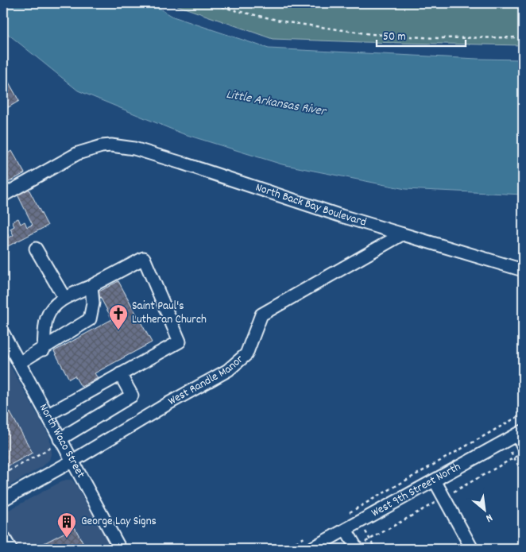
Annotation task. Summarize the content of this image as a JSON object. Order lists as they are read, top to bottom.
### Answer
{
  "streets": {
    "street": [
      "North Back Bay Boulevard",
      "West Randle Manor",
      "North Waco Street",
      "West 9th Street North"
    ]
  },
  "crossings": [
    ["North Back Bay Boulevard", "West Randle Manor"],
    ["West Randle Manor", "North Waco Street"]
  ],
  "water": ["Little Arkansas River"],
  "places": {
    "church": ["Saint Paul's Lutheran Church"],
    "building": ["George Lay Signs"]
  },
  "scale_bar": "50 m",
  "north": "bottom right"
}
